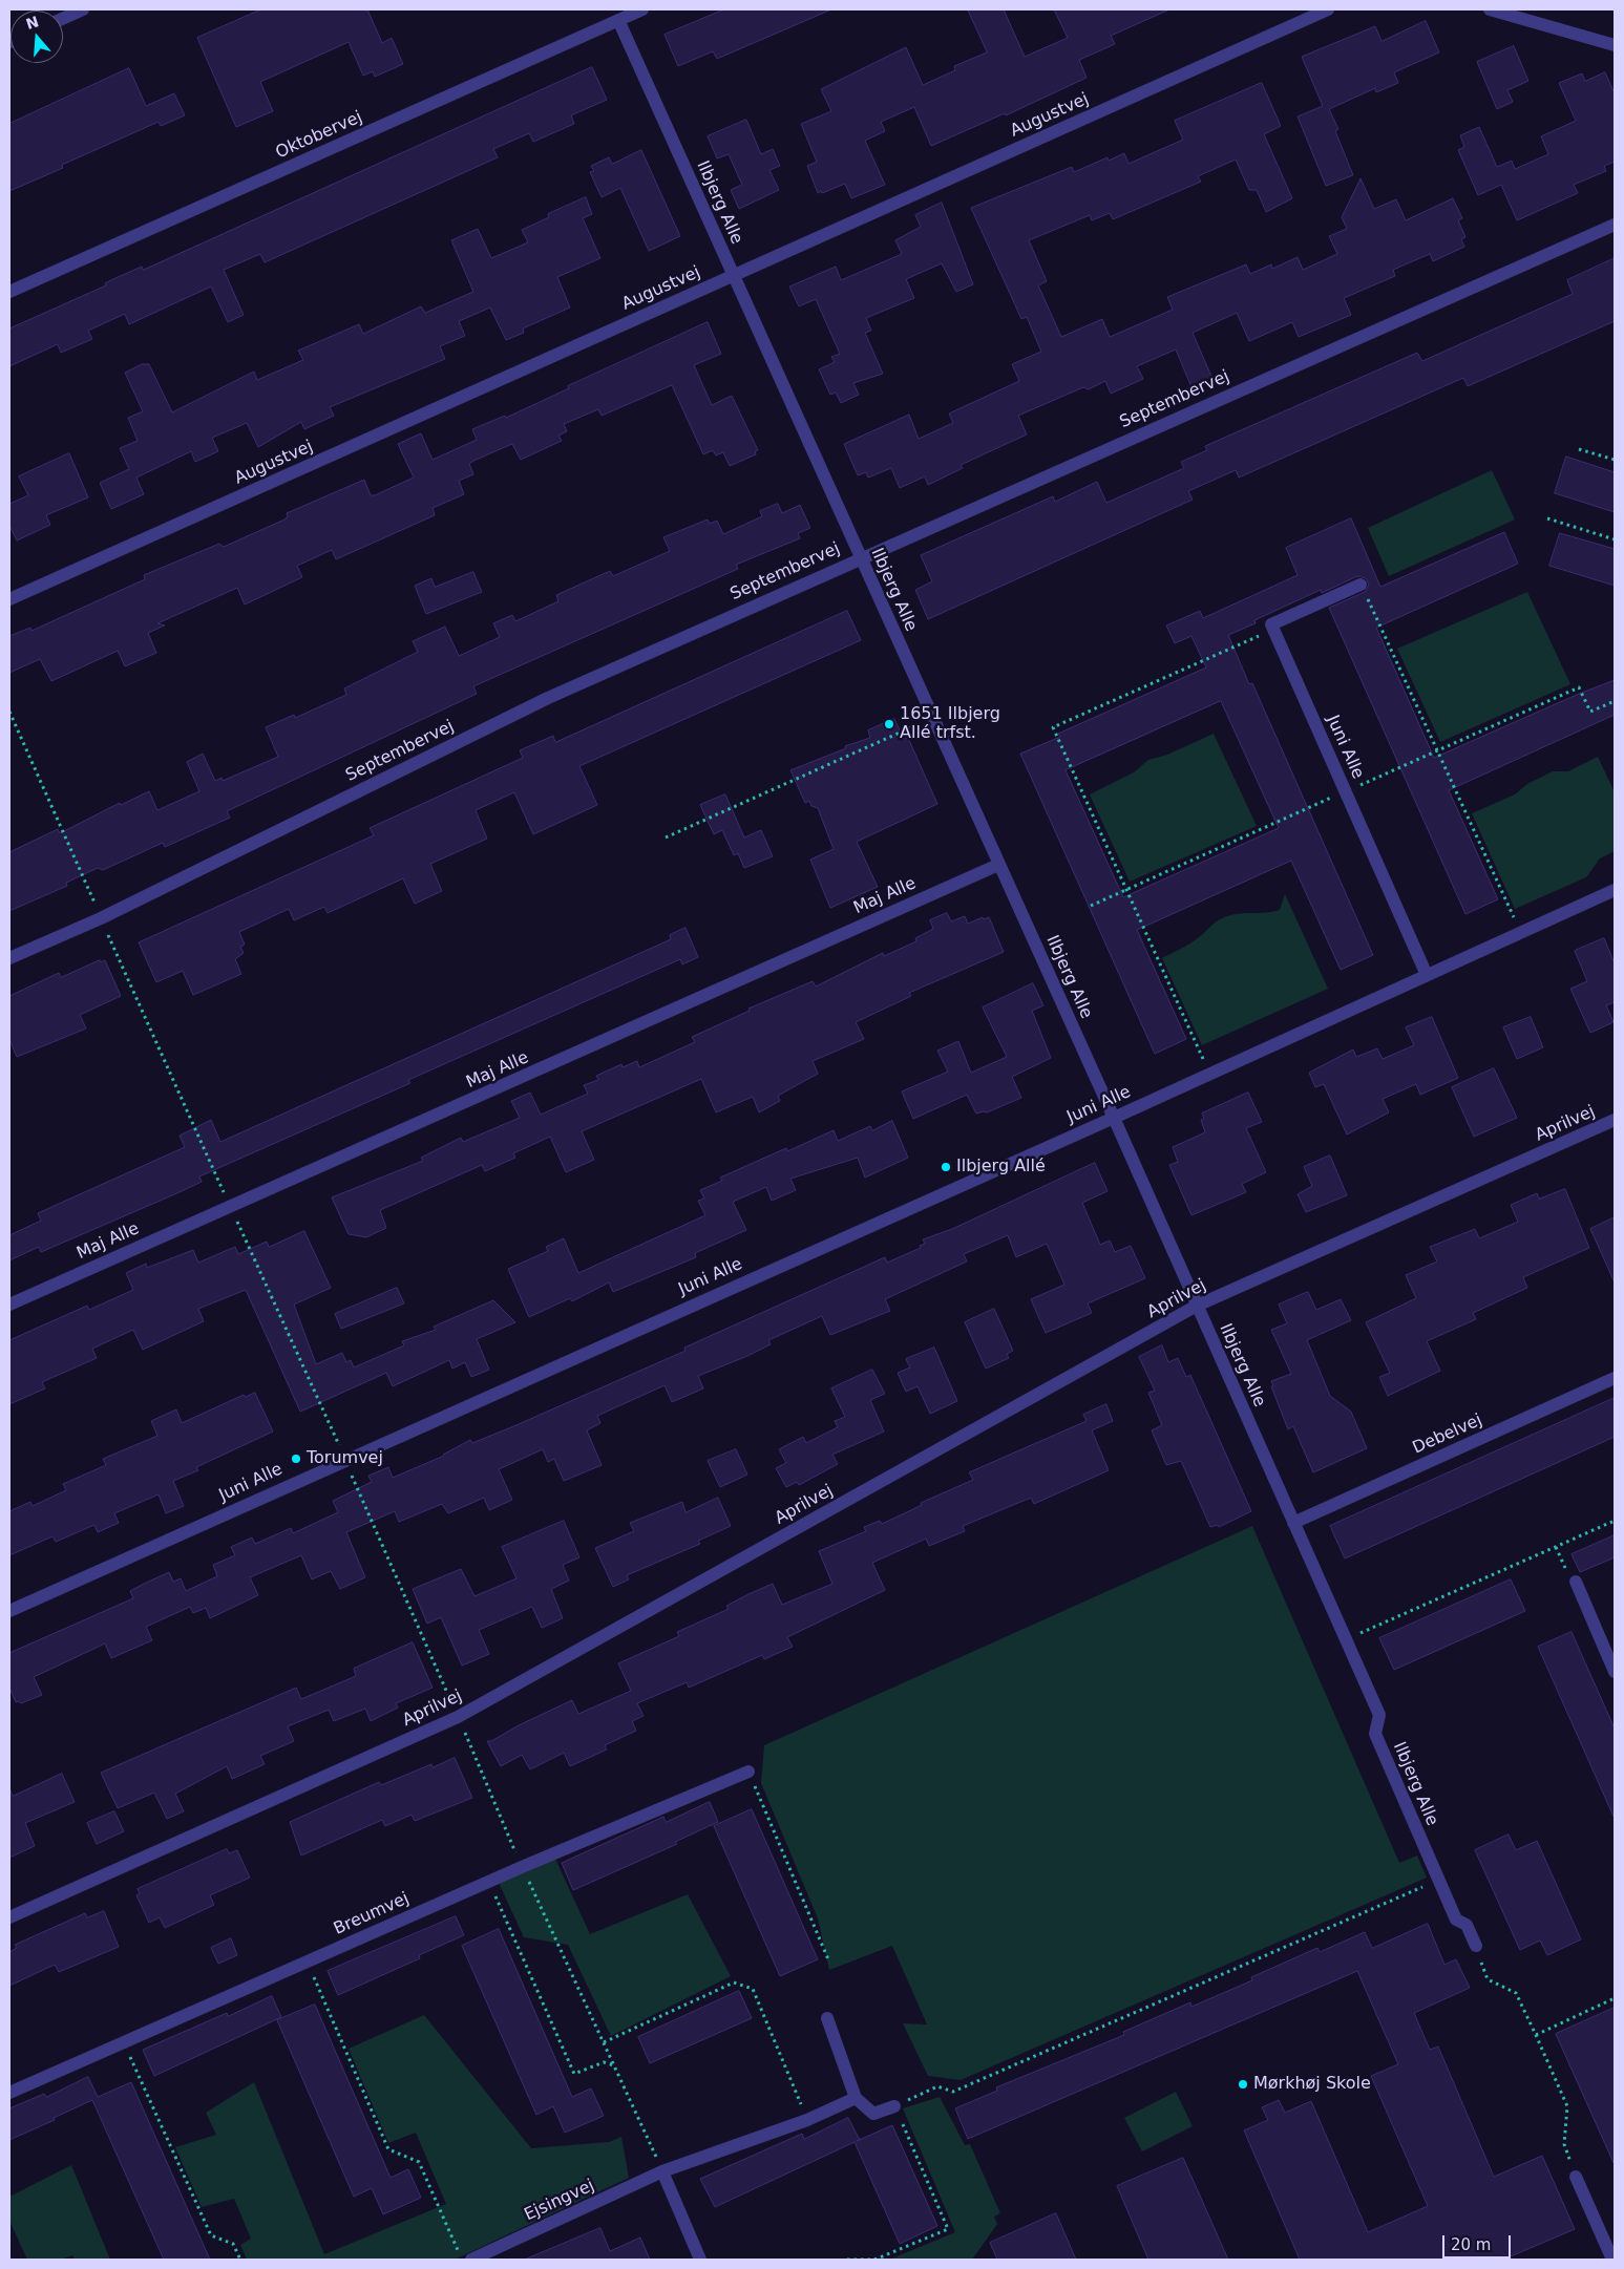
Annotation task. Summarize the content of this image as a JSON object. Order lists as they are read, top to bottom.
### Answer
{
  "streets": {
    "street": [
      "Augustvej",
      "Oktobervej",
      "Ilbjerg Alle",
      "Septembervej",
      "Juni Alle",
      "Maj Alle",
      "Aprilvej",
      "Debelvej",
      "Breumvej",
      "Ejsingvej"
    ]
  },
  "crossings": [
    ["Augustvej", "Ilbjerg Alle"],
    ["Oktobervej", "Ilbjerg Alle"],
    ["Ilbjerg Alle", "Septembervej"],
    ["Ilbjerg Alle", "Juni Alle"],
    ["Ilbjerg Alle", "Maj Alle"],
    ["Ilbjerg Alle", "Aprilvej"],
    ["Ilbjerg Alle", "Debelvej"]
  ],
  "places": [
    "1651 Ilbjerg Allé trfst.",
    "Ilbjerg Allé",
    "Torumvej",
    "Mørkhøj Skole"
  ],
  "scale_bar": "20 m",
  "north": "top"
}
